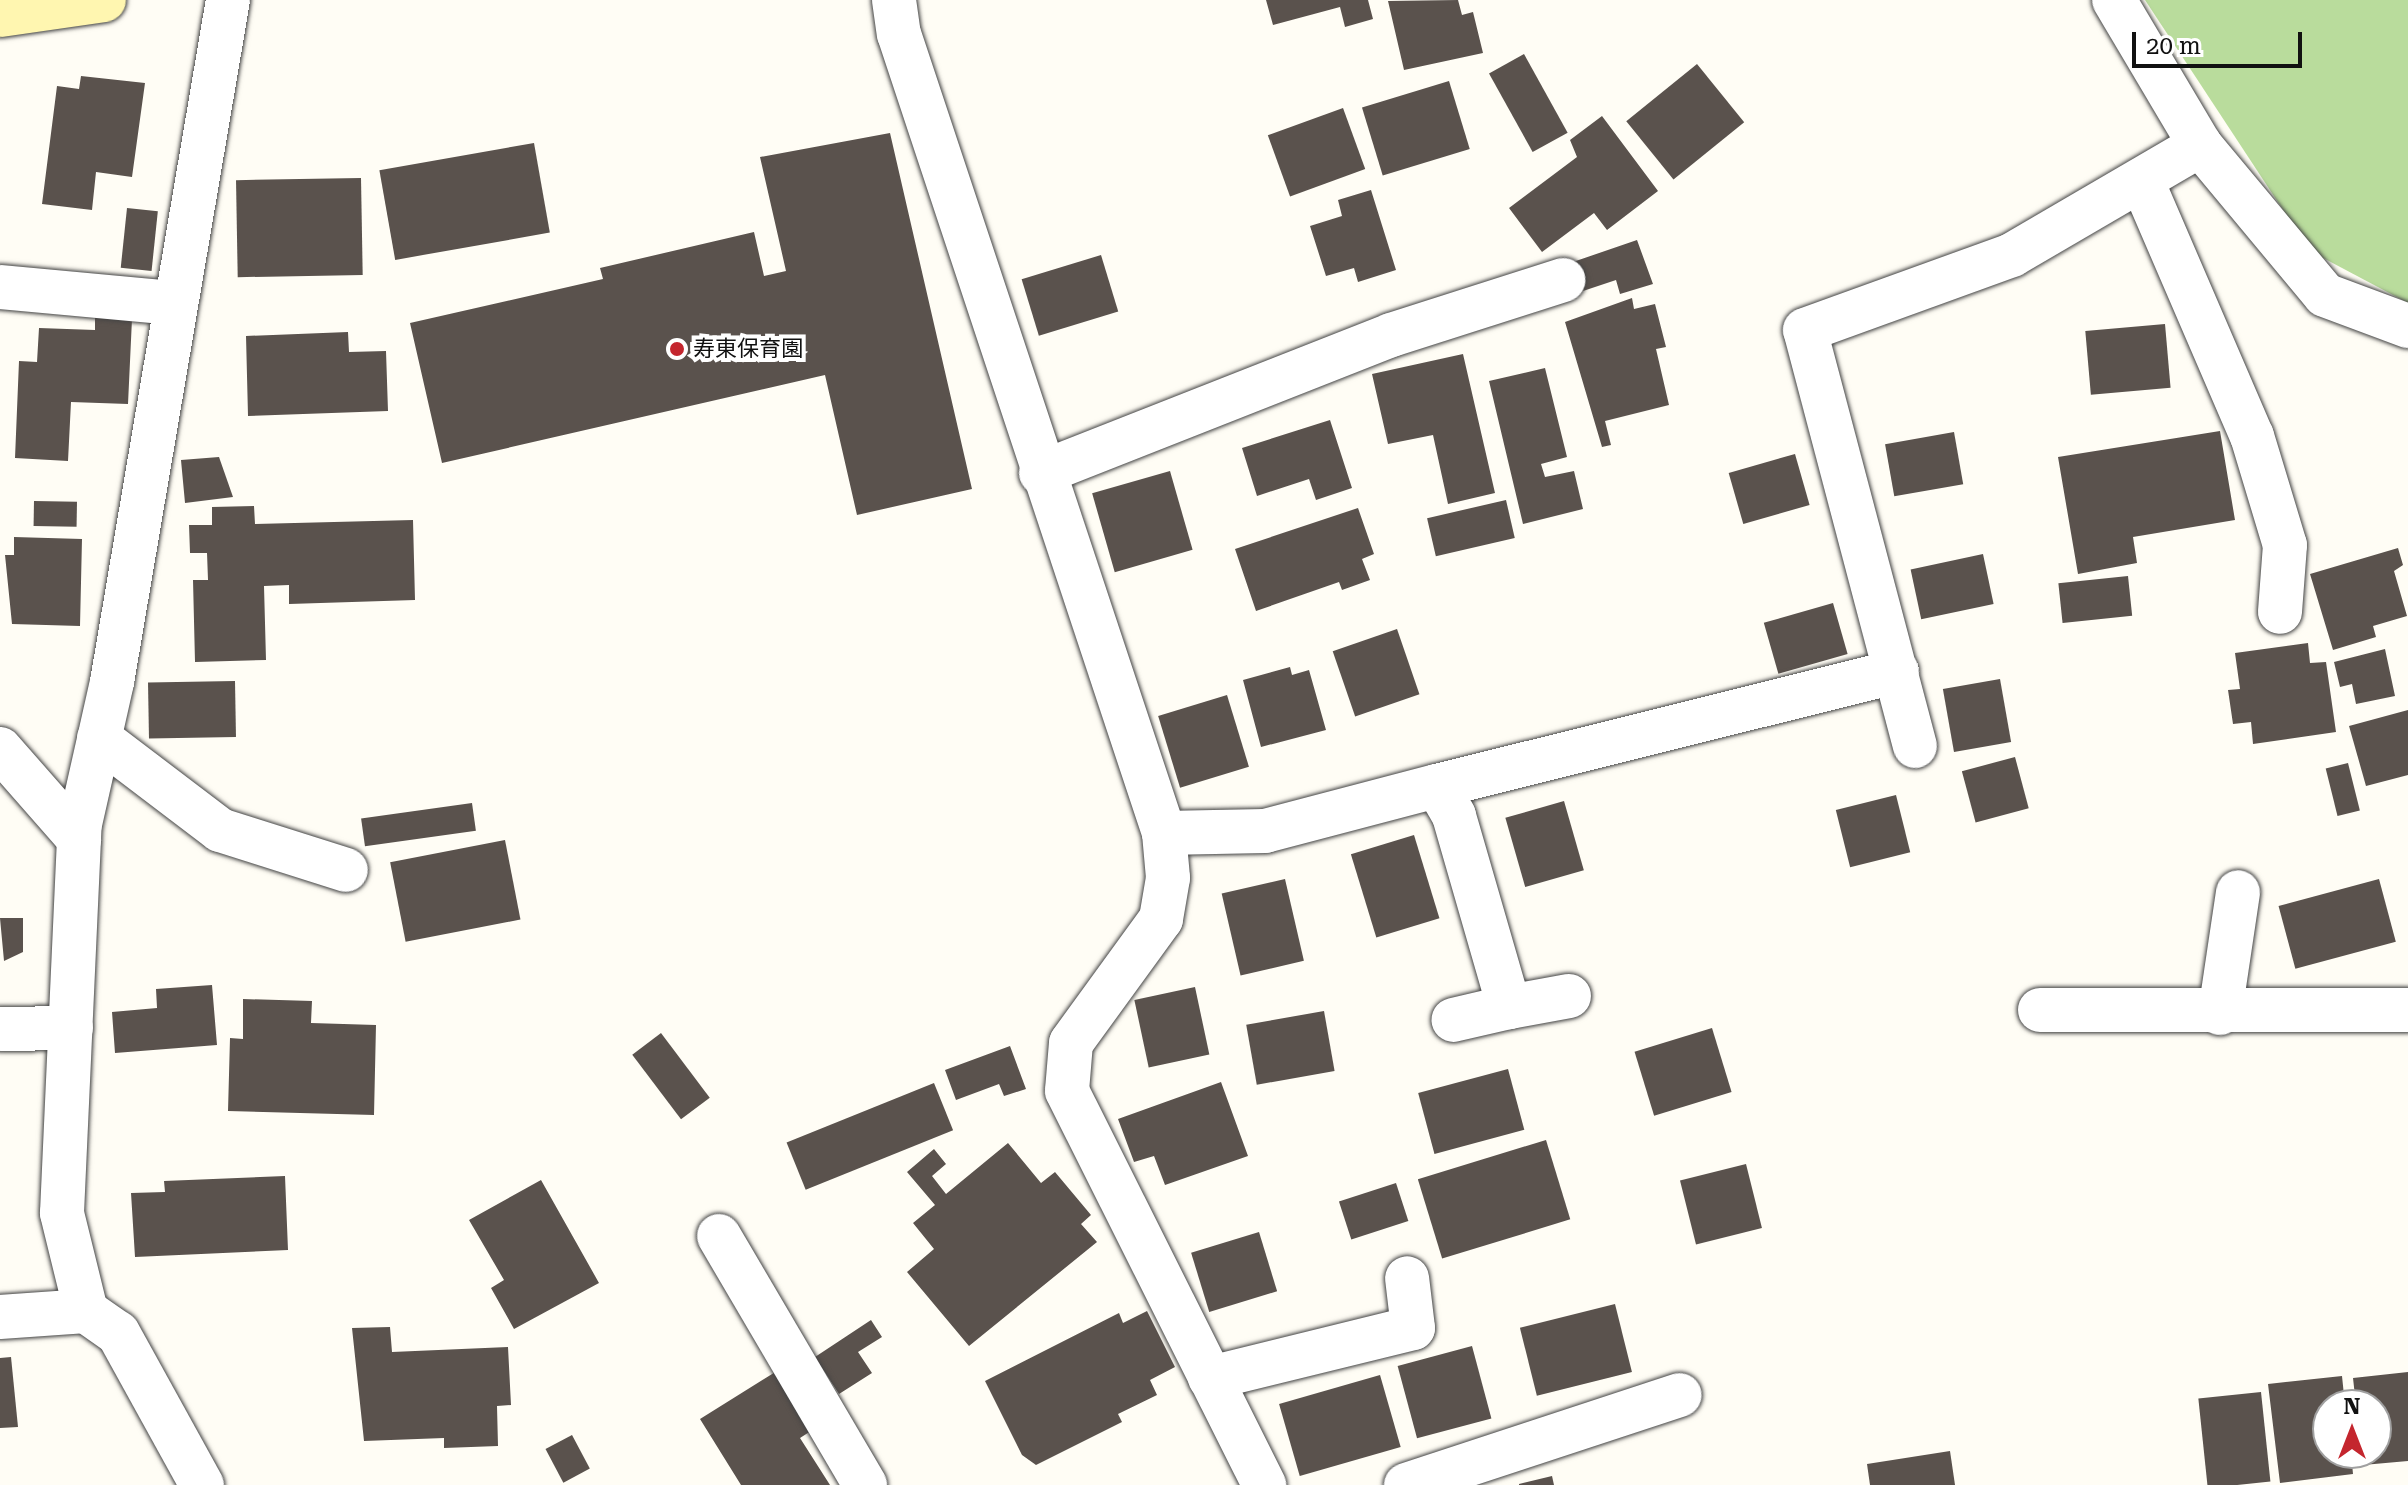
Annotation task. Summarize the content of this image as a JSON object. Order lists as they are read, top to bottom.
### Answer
{
  "places": ["寿東保育園"],
  "scale_bar": "20 m",
  "north": "top"
}
